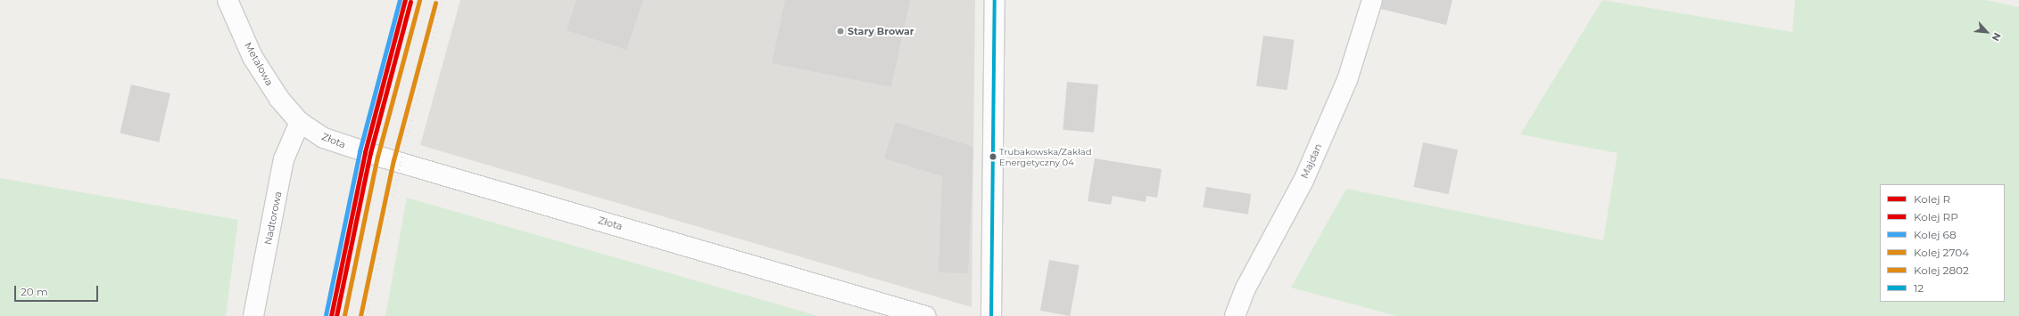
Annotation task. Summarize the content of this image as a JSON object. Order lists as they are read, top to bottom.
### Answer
{
  "streets": {
    "street": [
      "Metalowa",
      "Złota",
      "Majdan",
      "Nadtorowa"
    ]
  },
  "crossings": [
    ["Metalowa", "Złota"],
    ["Metalowa", "Nadtorowa"],
    ["Złota", "Nadtorowa"]
  ],
  "places": ["Stary Browar", "Trubakowska/Zakład Energetyczny 04"],
  "lines": [
    "rail line R",
    "rail line 68",
    "rail line 2704",
    "transit line 12",
    "rail line RP",
    "rail line 2802"
  ],
  "legend": [
    "Kolej R",
    "Kolej RP",
    "Kolej 68",
    "Kolej 2704",
    "Kolej 2802",
    "12"
  ],
  "scale_bar": "20 m",
  "north": "bottom right"
}
